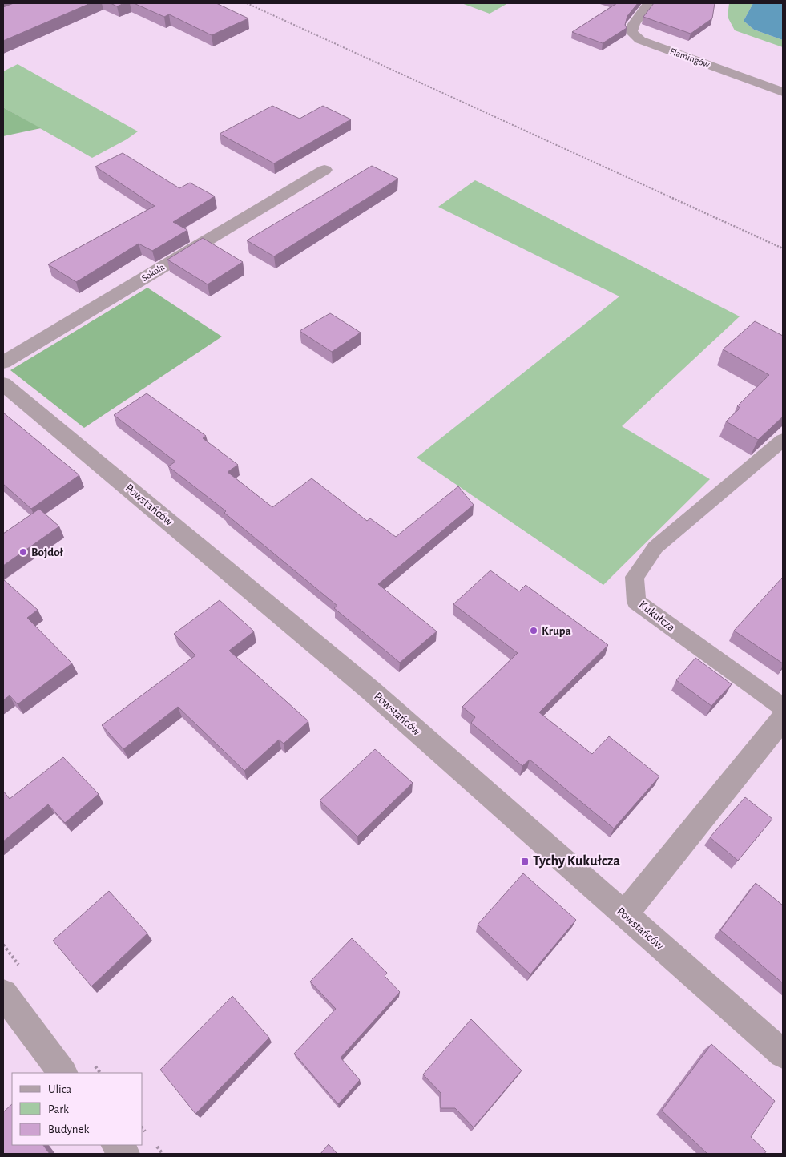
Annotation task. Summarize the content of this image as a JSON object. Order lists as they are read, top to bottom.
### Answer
{
  "streets": {
    "street": ["Flamingów", "Sokola", "Powstańców"],
    "lane": ["Kukułcza"]
  },
  "places": {
    "other": ["Bojdoł", "Krupa"],
    "transit": ["Tychy Kukułcza"]
  },
  "legend": ["Ulica", "Park", "Budynek"]
}
